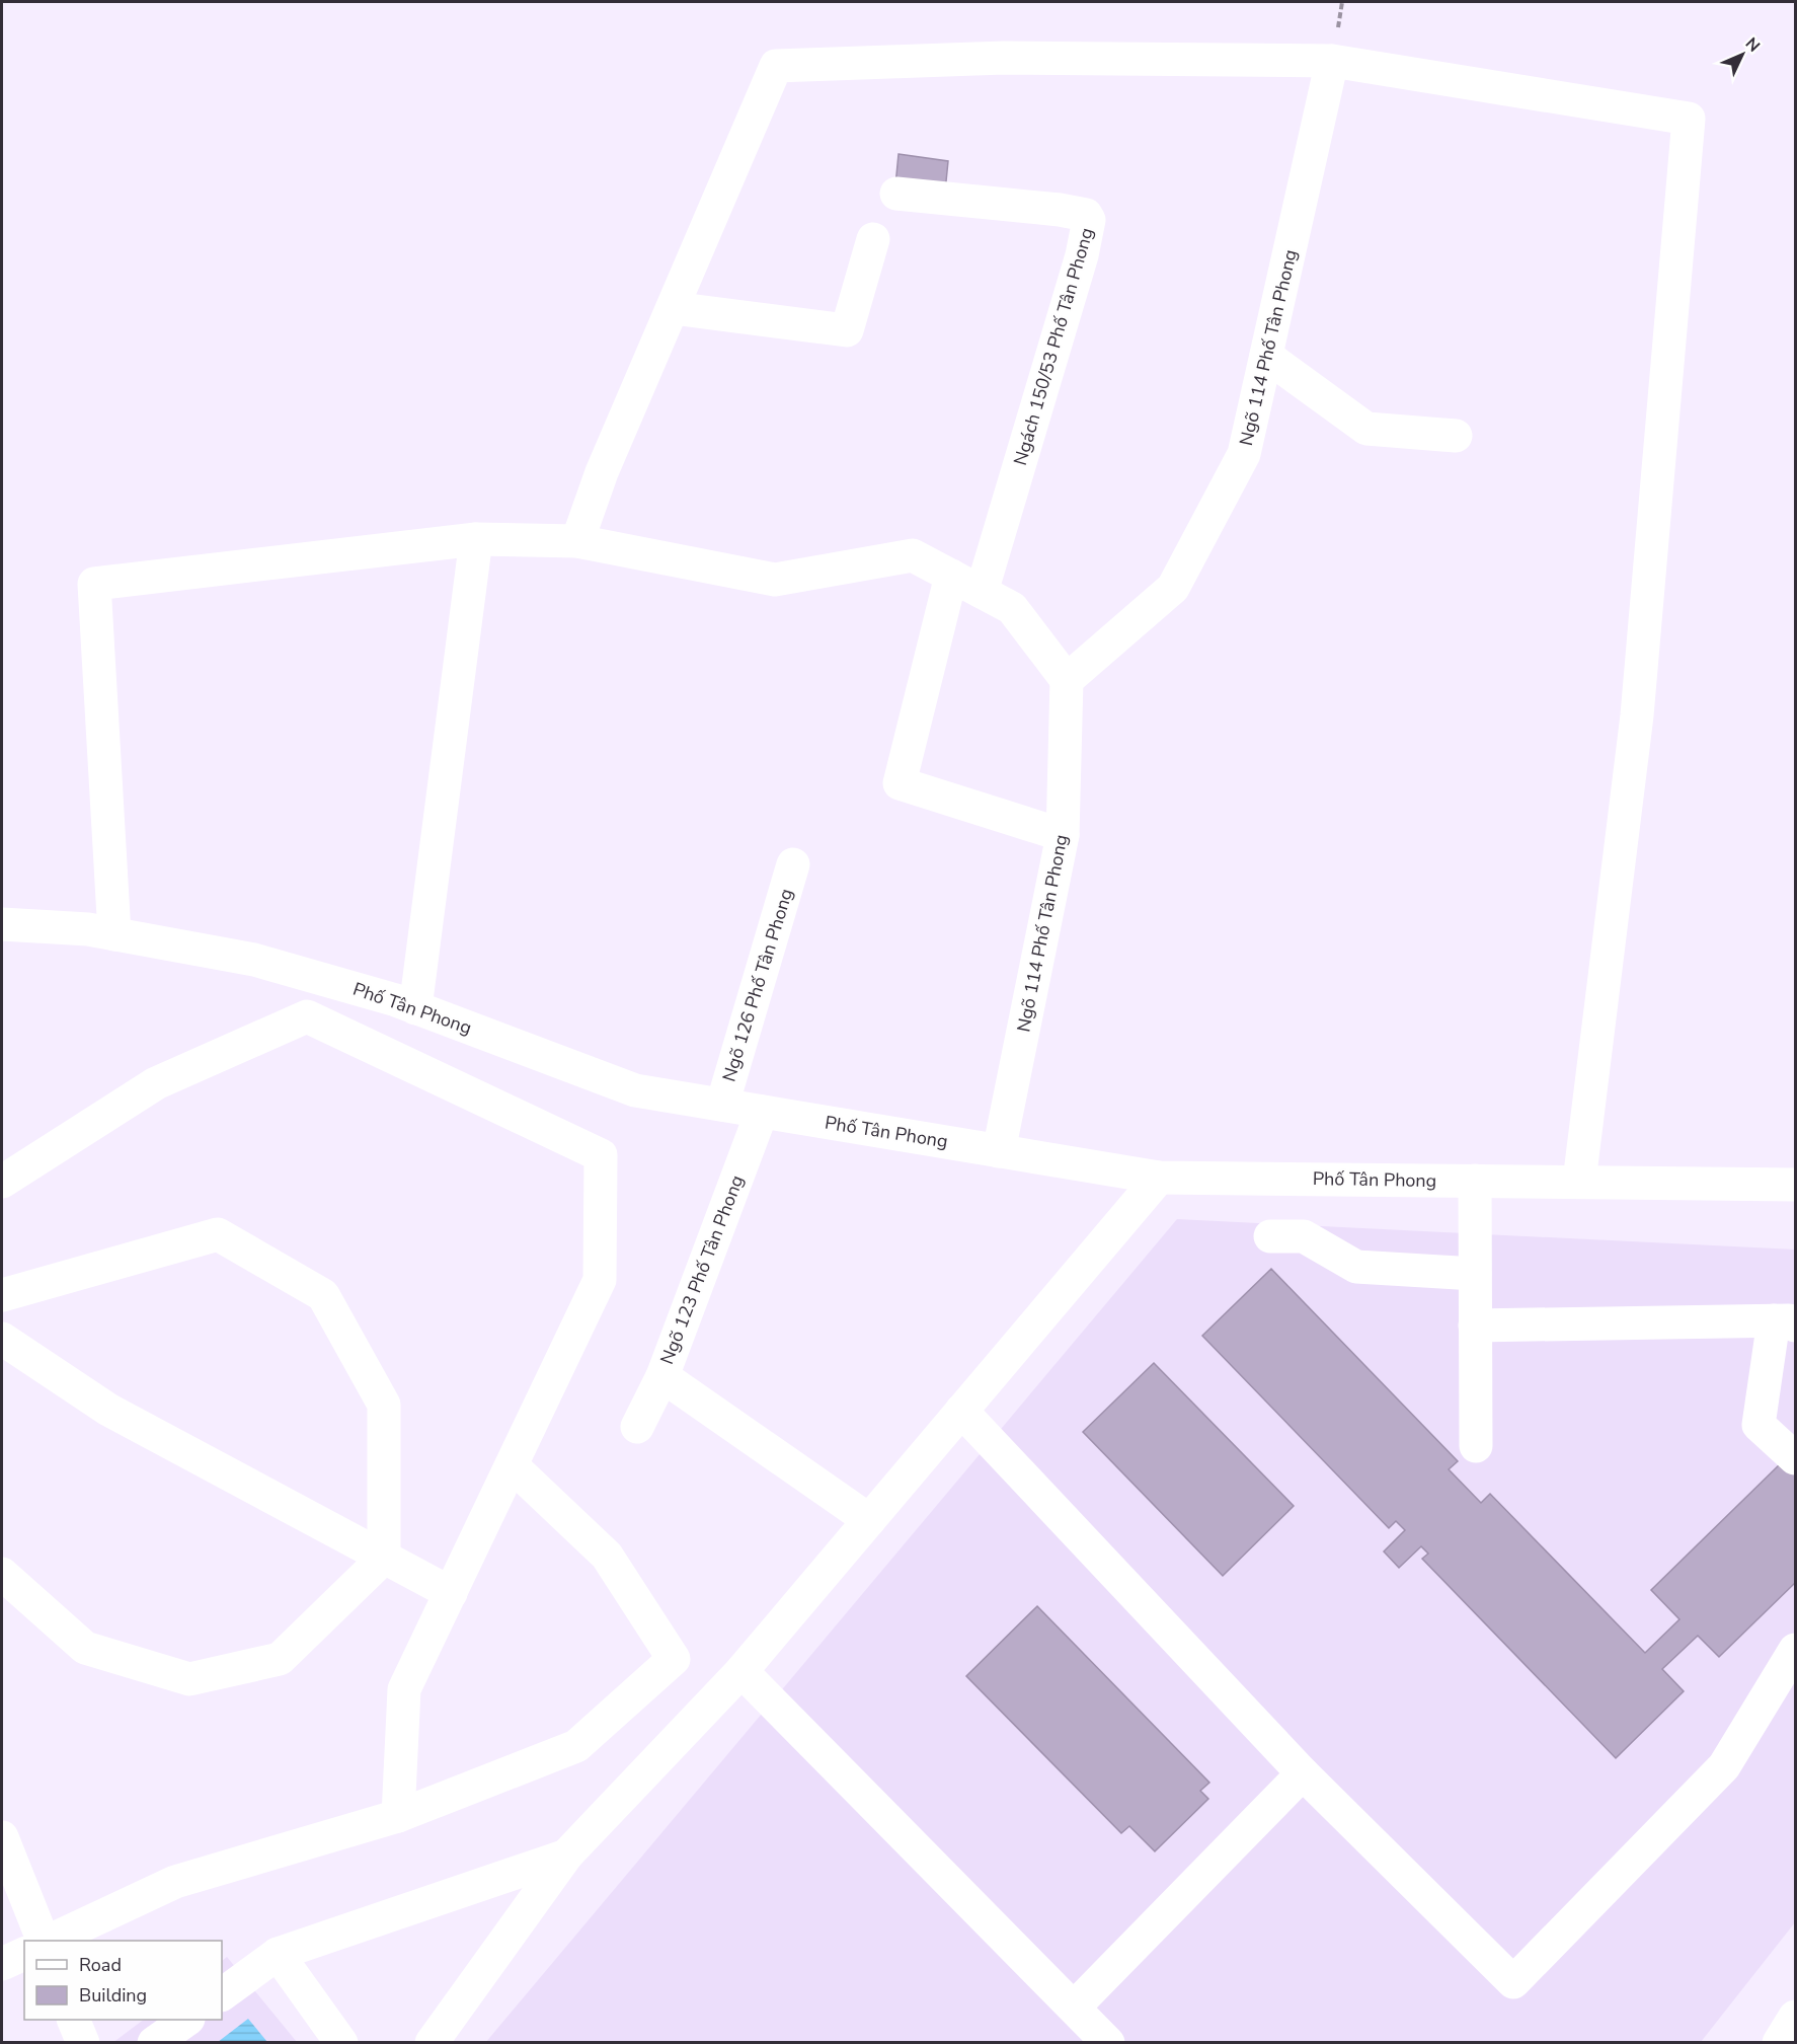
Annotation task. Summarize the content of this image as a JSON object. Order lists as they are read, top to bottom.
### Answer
{
  "streets": {
    "street": [
      "Ngách 150/53 Phố Tân Phong",
      "Ngõ 114 Phố Tân Phong",
      "Ngõ 126 Phố Tân Phong",
      "Phố Tân Phong",
      "Ngõ 123 Phố Tân Phong"
    ]
  },
  "crossings": [
    ["Ngõ 114 Phố Tân Phong", "Phố Tân Phong"],
    ["Ngõ 126 Phố Tân Phong", "Phố Tân Phong"],
    ["Phố Tân Phong", "Ngõ 123 Phố Tân Phong"]
  ],
  "legend": ["Road", "Building"],
  "north": "top right"
}
